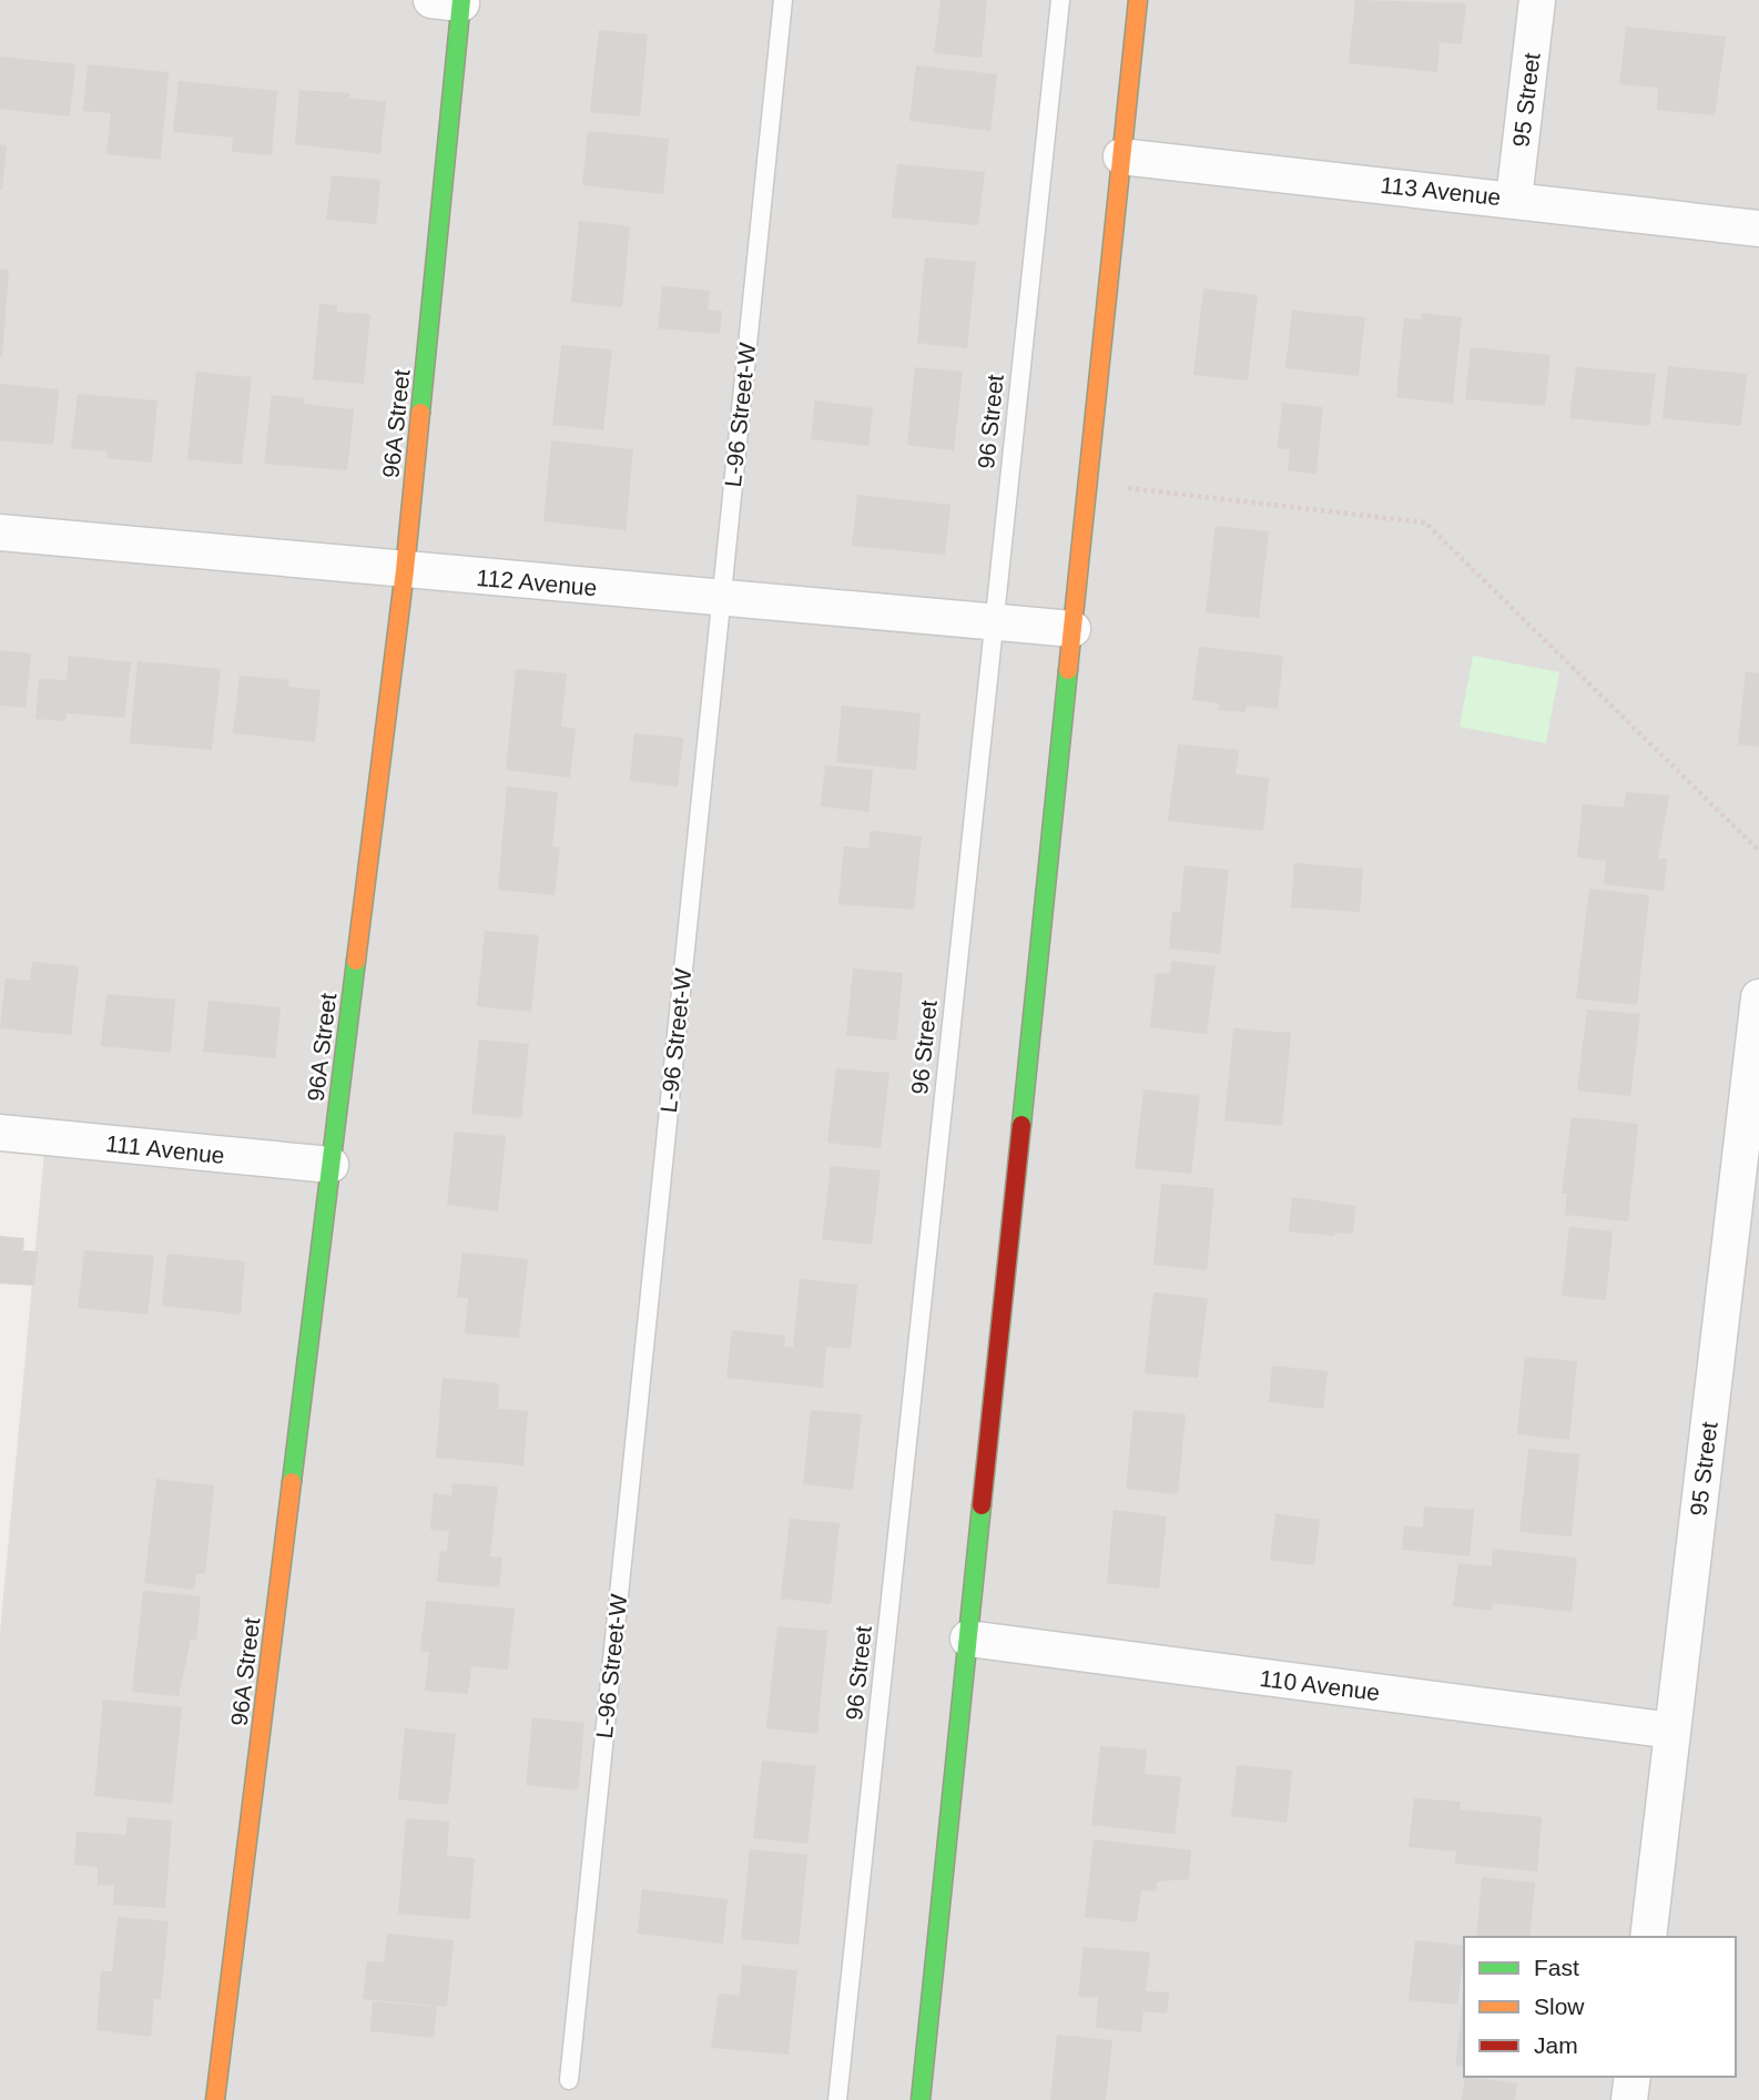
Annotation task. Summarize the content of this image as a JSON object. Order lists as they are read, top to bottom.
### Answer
{
  "streets": {
    "street": [
      "95 Street",
      "113 Avenue",
      "96A Street",
      "112 Avenue",
      "111 Avenue",
      "110 Avenue"
    ],
    "lane": ["L-96 Street-W", "96 Street"]
  },
  "crossings": [
    ["95 Street", "113 Avenue"],
    ["95 Street", "110 Avenue"],
    ["L-96 Street-W", "112 Avenue"],
    ["96 Street", "112 Avenue"],
    ["96A Street", "112 Avenue"],
    ["96A Street", "111 Avenue"]
  ],
  "legend": ["Fast", "Slow", "Jam"]
}
